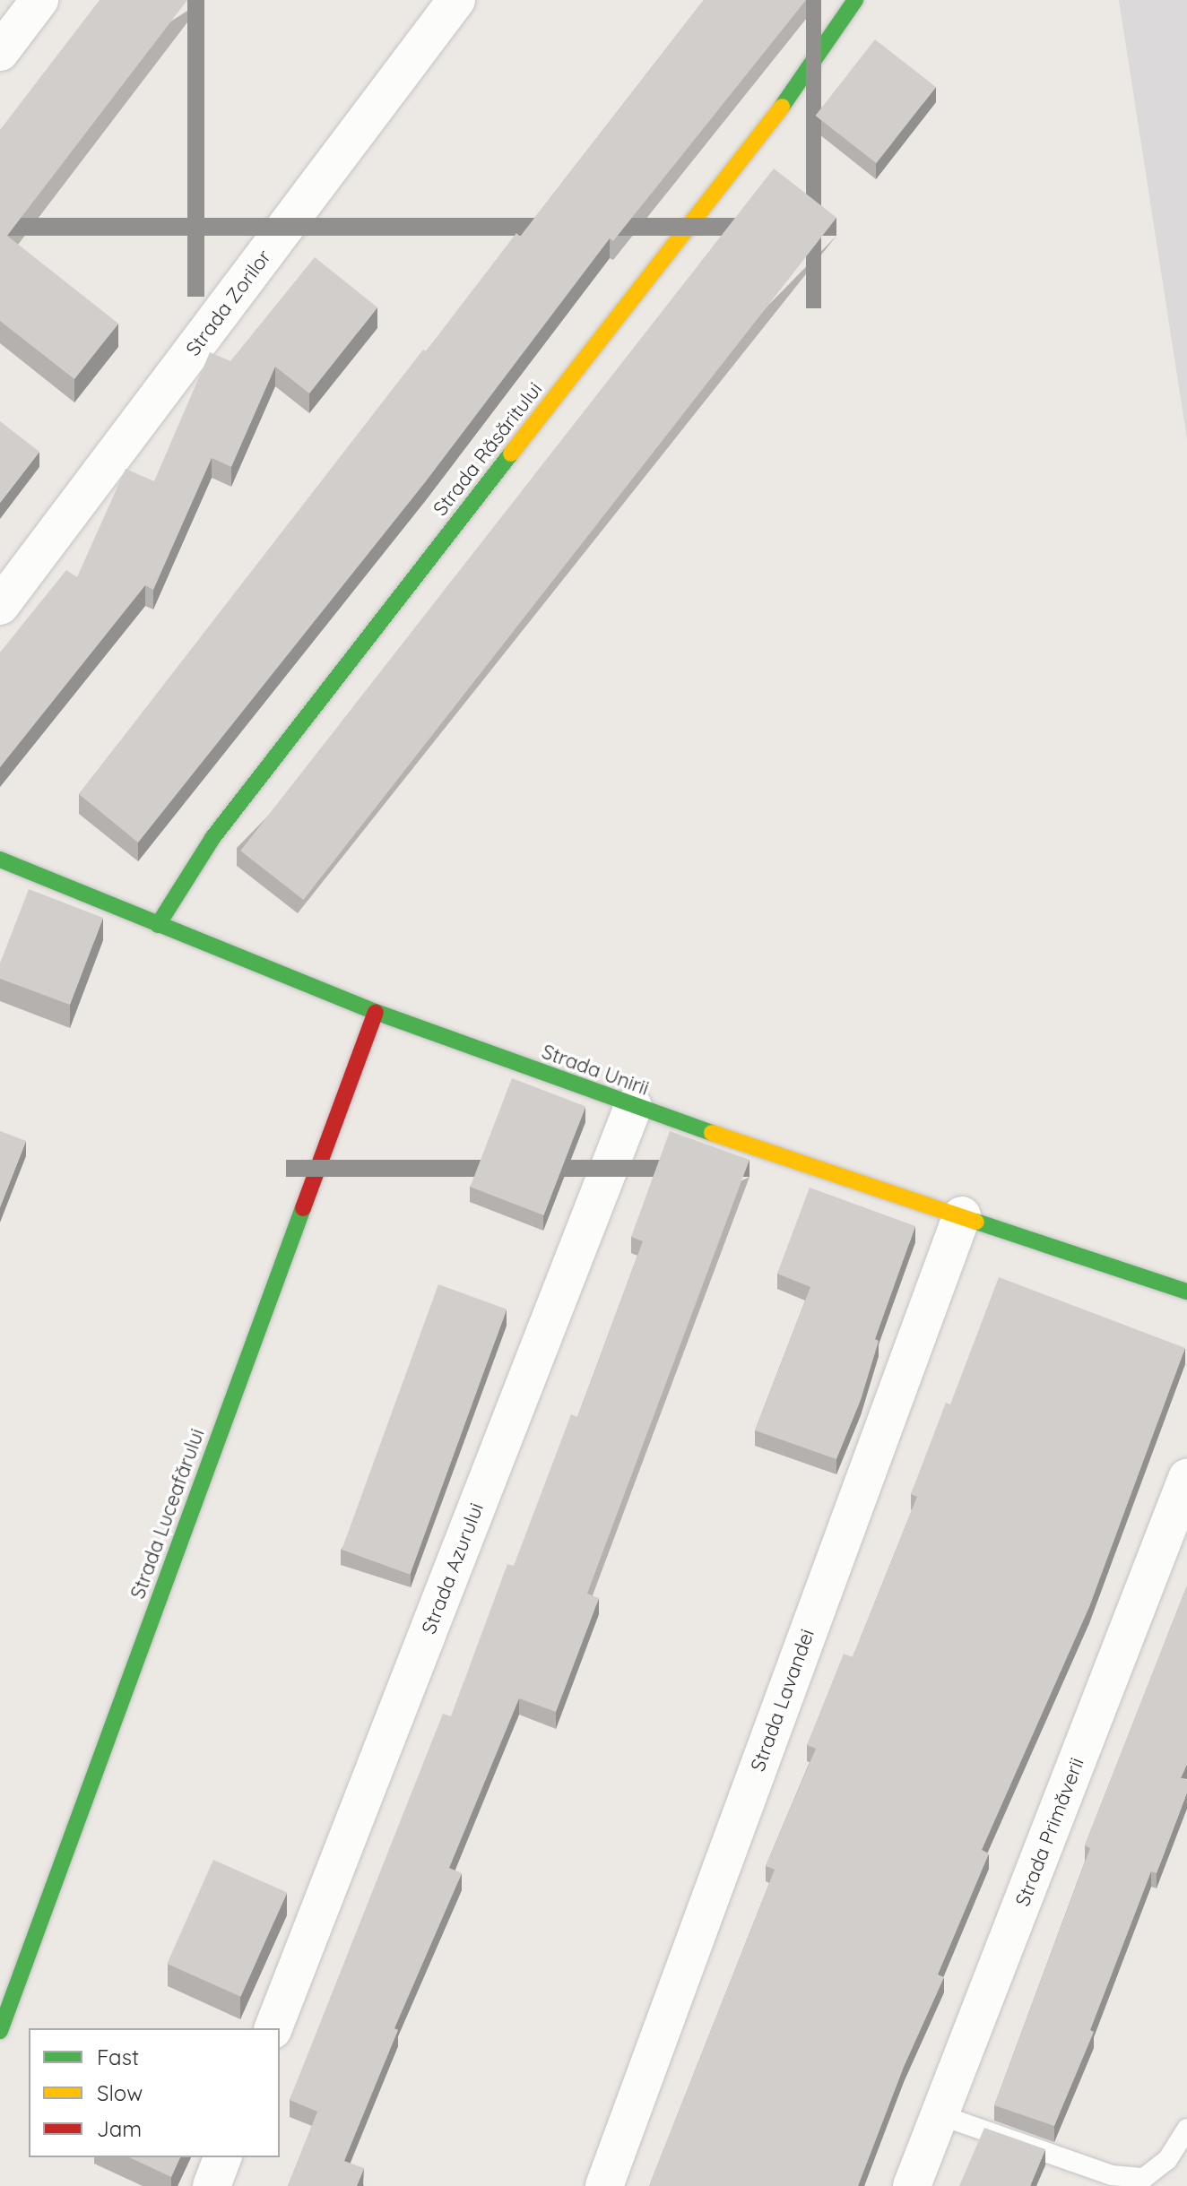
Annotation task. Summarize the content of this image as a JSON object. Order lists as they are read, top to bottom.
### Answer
{
  "streets": {
    "street": [
      "Strada Zorilor",
      "Strada Răsăritului",
      "Strada Unirii",
      "Strada Luceafǎrului",
      "Strada Azurului",
      "Strada Lavandei",
      "Strada Primăverii"
    ]
  },
  "crossings": [
    ["Strada Răsăritului", "Strada Unirii"],
    ["Strada Unirii", "Strada Luceafǎrului"],
    ["Strada Unirii", "Strada Azurului"],
    ["Strada Unirii", "Strada Lavandei"]
  ],
  "legend": ["Fast", "Slow", "Jam"]
}
